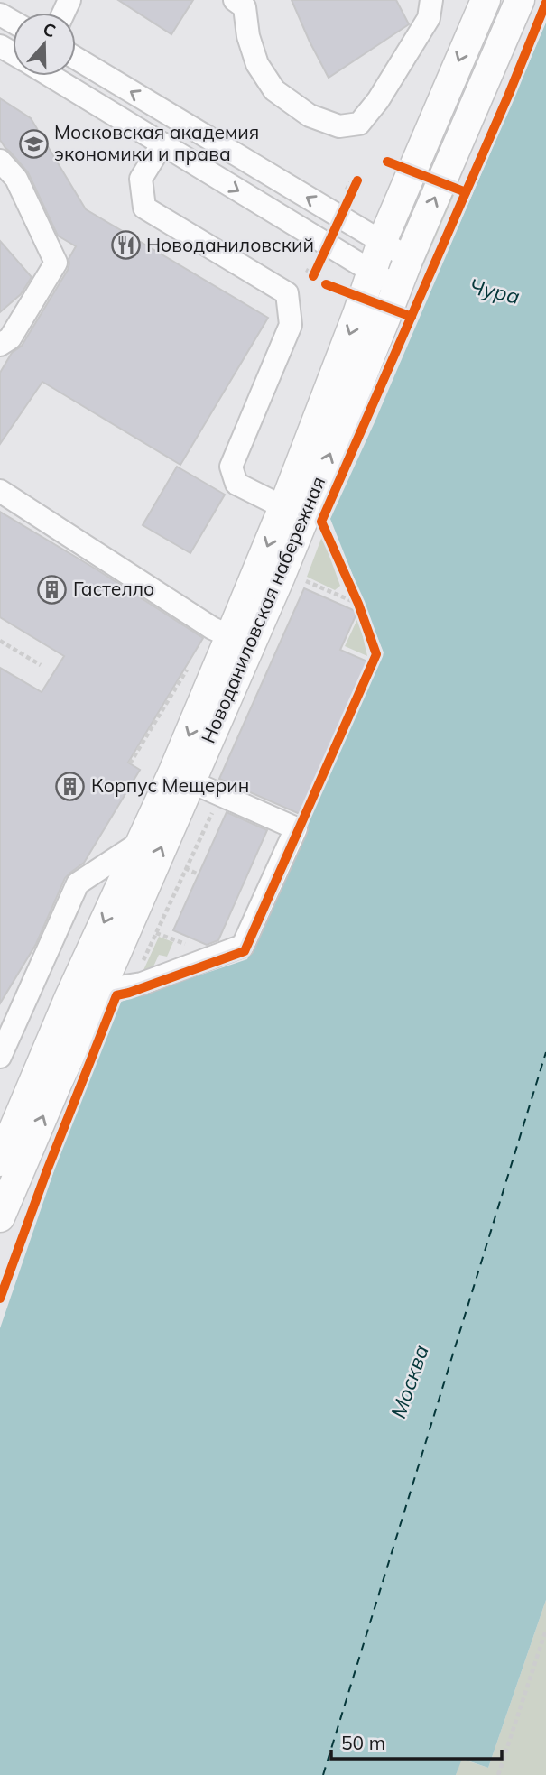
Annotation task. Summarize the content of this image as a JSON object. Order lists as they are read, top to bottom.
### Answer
{
  "streets": {
    "main road": ["Новоданиловская набережная"]
  },
  "water": ["Чура", "Москва"],
  "places": {
    "school or university": ["Московская академия экономики и права"],
    "restaurant": ["Новоданиловский"],
    "building": ["Гастелло", "Корпус Мещерин"]
  },
  "scale_bar": "50 m",
  "north": "top"
}
